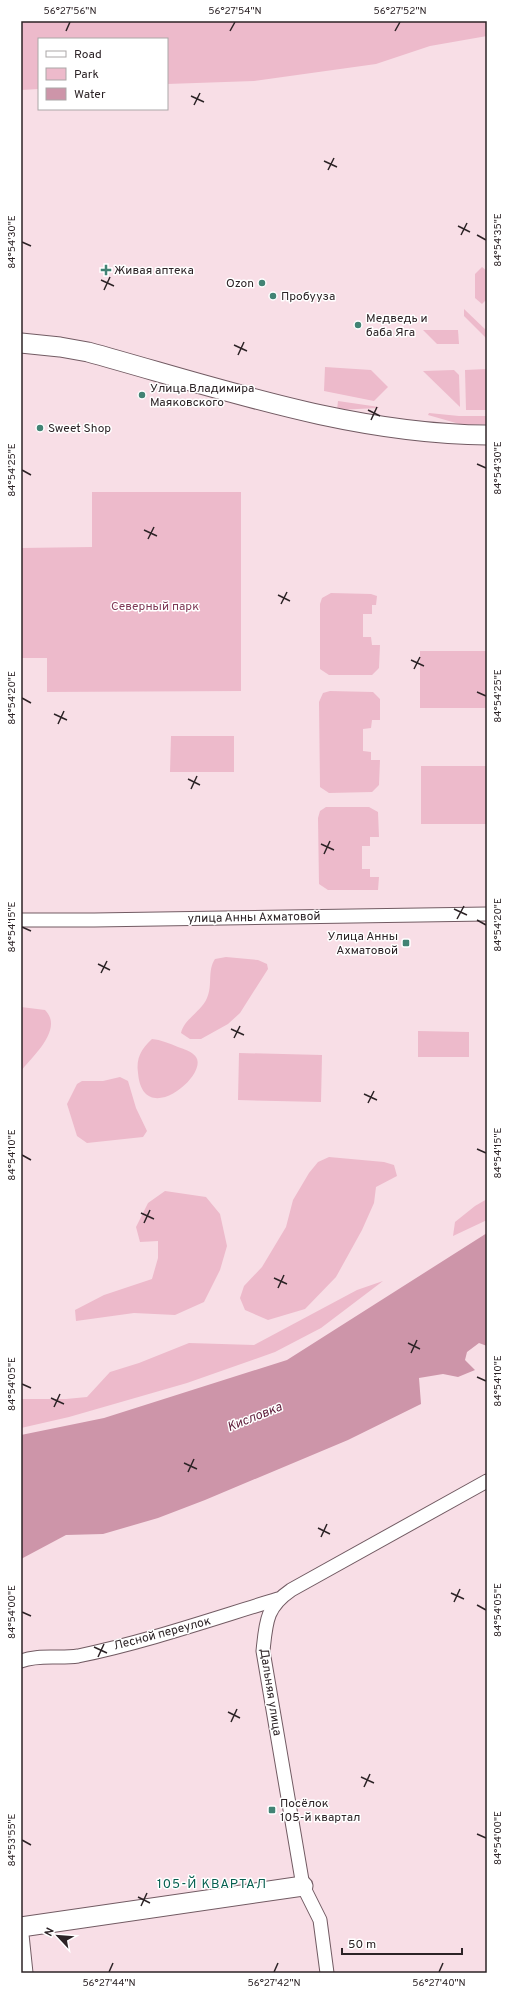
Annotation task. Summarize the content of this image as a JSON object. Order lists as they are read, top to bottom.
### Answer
{
  "streets": {
    "street": ["улица Анны Ахматовой", "Лесной переулок", "Дальняя улица"]
  },
  "crossings": [
    ["Лесной переулок", "Дальняя улица"]
  ],
  "districts": ["105-Й КВАРТАЛ"],
  "water": ["Кисловка"],
  "parks": ["Северный парк"],
  "places": {
    "health": ["Живая аптека"],
    "other": [
      "Ozon",
      "Пробууза",
      "Медведь и баба Яга",
      "Улица Владимира Маяковского",
      "Sweet Shop"
    ],
    "transit": ["Улица Анны Ахматовой", "Посёлок 105-й квартал"]
  },
  "legend": ["Road", "Park", "Water"],
  "scale_bar": "50 m",
  "north": "top left",
  "coordinates": [
    "56°27'56\"N",
    "56°27'54\"N",
    "56°27'52\"N",
    "84°54'35\"E",
    "84°54'30\"E",
    "84°54'25\"E",
    "84°54'20\"E",
    "84°54'15\"E",
    "84°54'10\"E",
    "84°54'05\"E",
    "84°54'00\"E",
    "84°53'55\"E",
    "56°27'44\"N",
    "56°27'42\"N",
    "56°27'40\"N"
  ]
}
